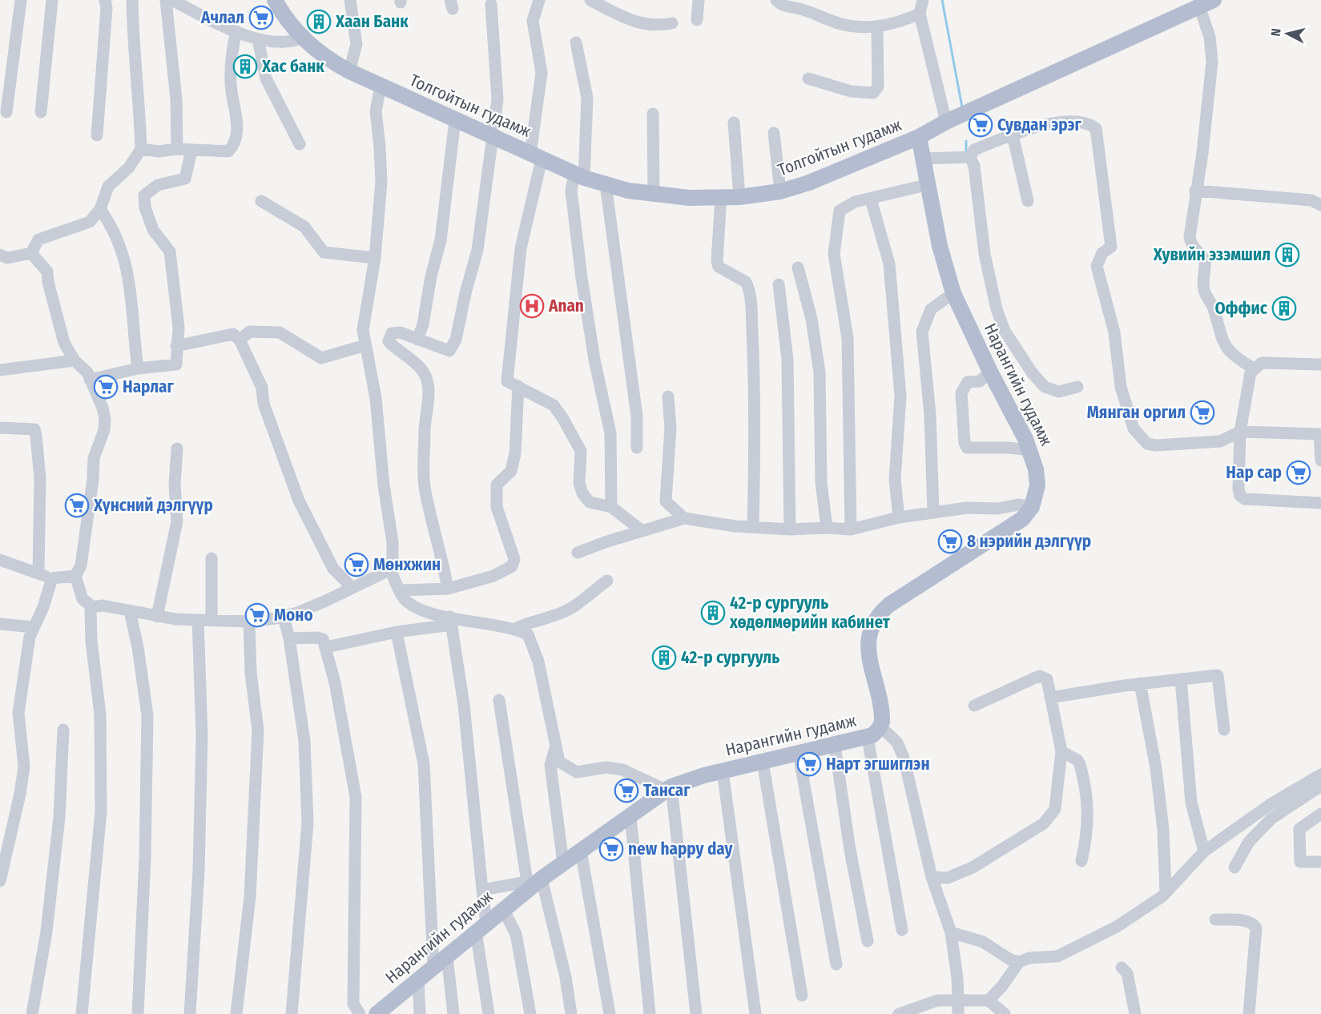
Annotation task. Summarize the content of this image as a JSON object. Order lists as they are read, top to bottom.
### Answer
{
  "streets": {
    "main road": ["Толгойтын гудамж", "Нарангийн гудамж"]
  },
  "crossings": [
    ["Толгойтын гудамж", "Нарангийн гудамж"]
  ],
  "places": {
    "supermarket": [
      "Ачлал",
      "Сувдан эрэг",
      "Нарлаг",
      "Мянган оргил",
      "Нар сар",
      "Хүнсний дэлгүүр",
      "8 нэрийн дэлгүүр",
      "Мөнхжин",
      "Моно",
      "Нарт эгшиглэн",
      "Тансаг",
      "new happy day"
    ],
    "building": [
      "Хаан Банк",
      "Хас банк",
      "Хувийн эзэмшил",
      "Оффис",
      "42-p сургууль хөдөлмөрийн кабинет",
      "42-p сургууль"
    ],
    "hospital": ["Anan"]
  },
  "north": "left"
}
